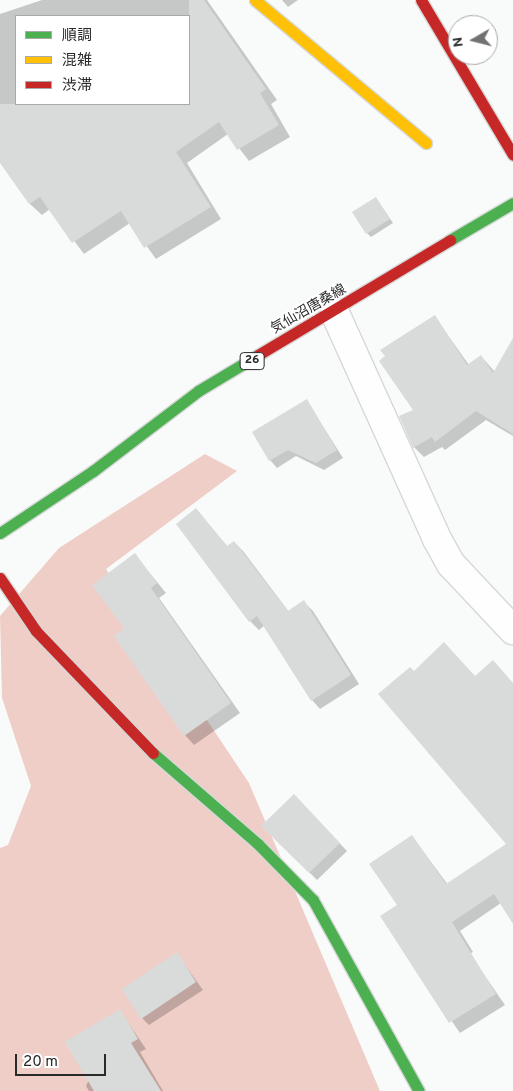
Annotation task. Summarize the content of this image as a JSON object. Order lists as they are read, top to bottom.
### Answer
{
  "streets": {
    "street": ["気仙沼唐桑線", "26"]
  },
  "legend": ["順調", "混雑", "渋滞"],
  "scale_bar": "20 m",
  "north": "left"
}
